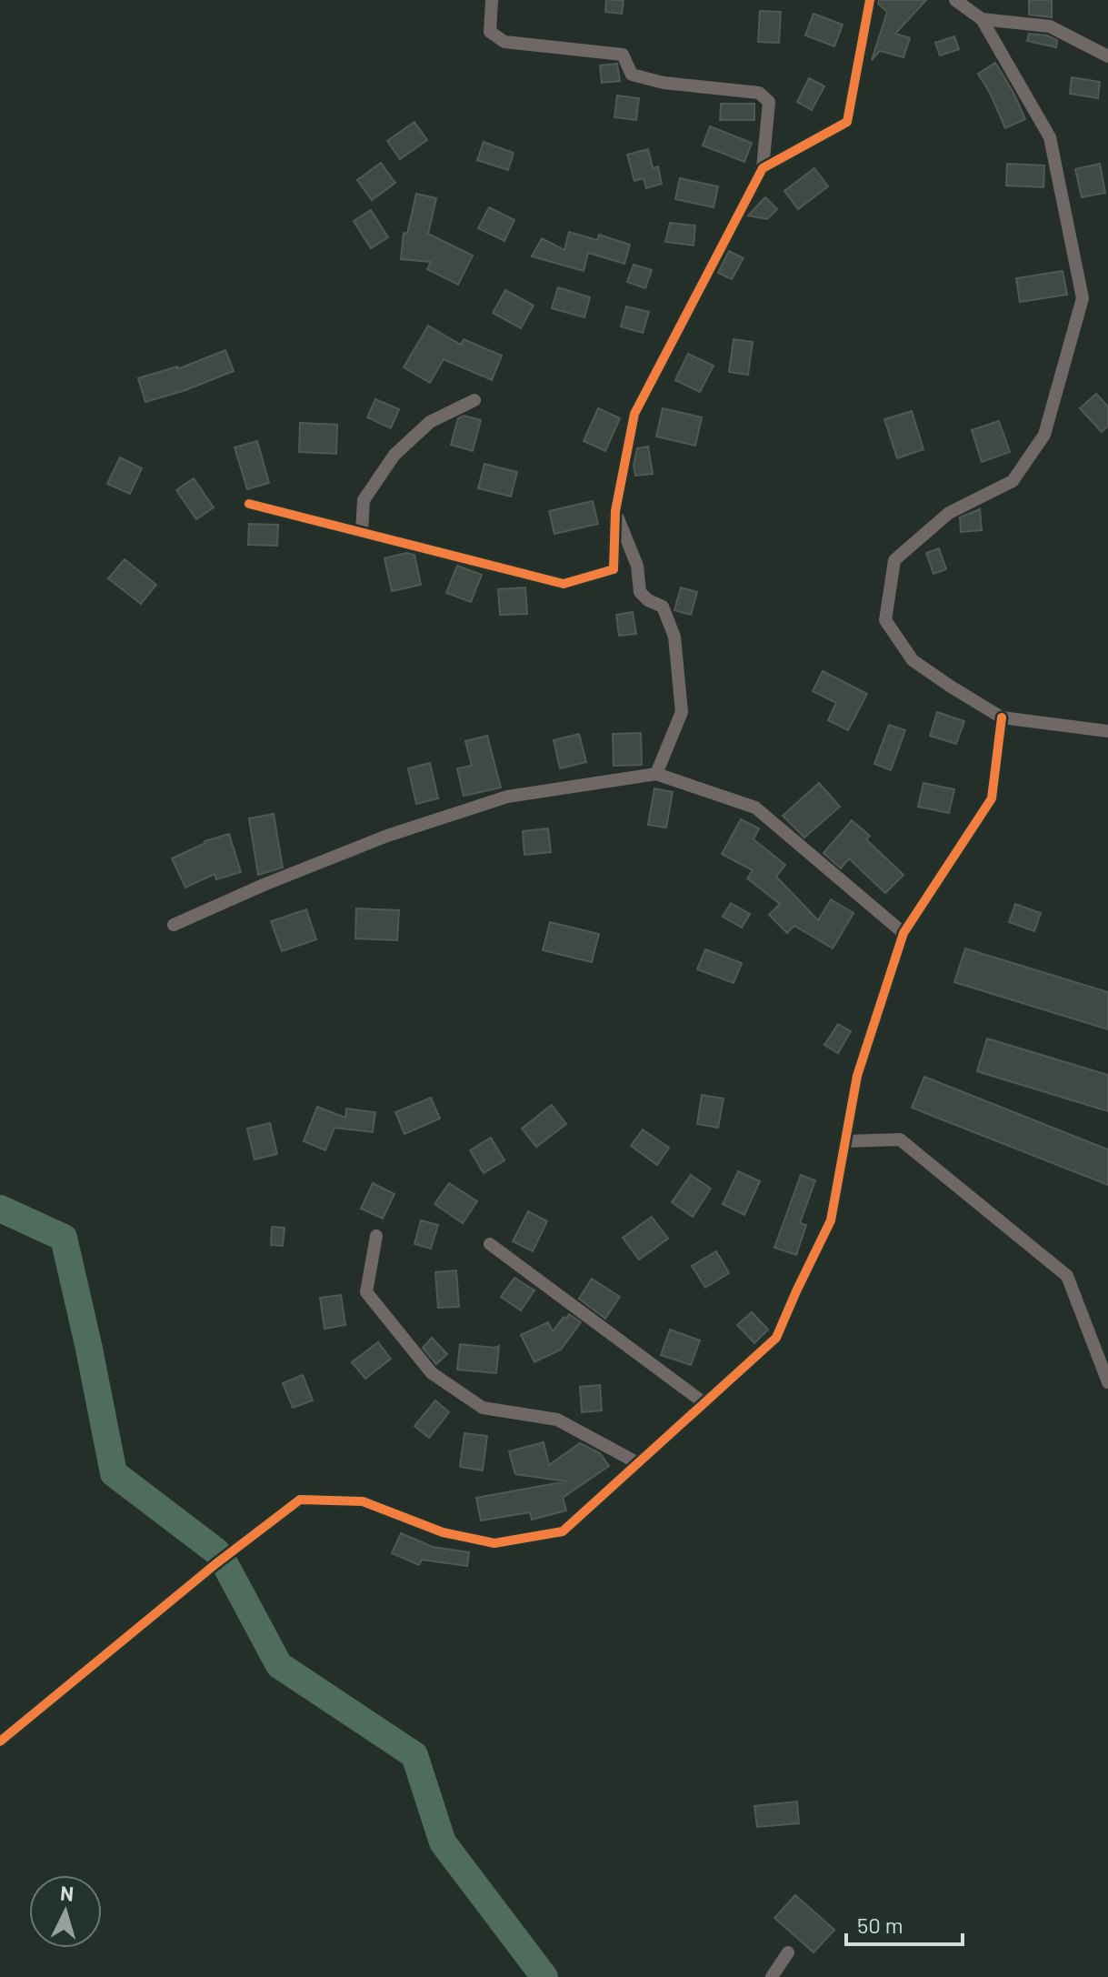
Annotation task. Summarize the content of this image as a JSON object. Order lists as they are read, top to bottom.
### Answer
{
  "scale_bar": "50 m",
  "north": "top"
}
